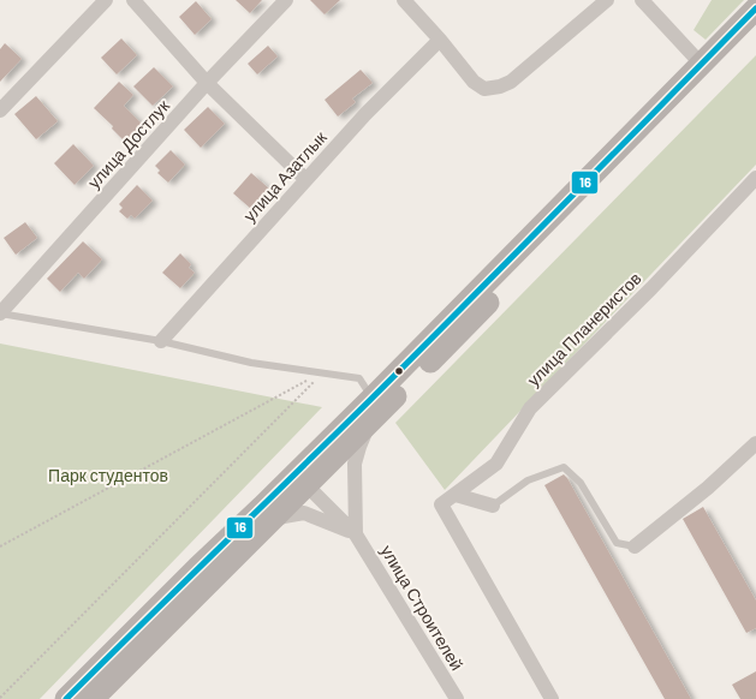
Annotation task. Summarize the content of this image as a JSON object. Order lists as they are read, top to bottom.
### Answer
{
  "streets": {
    "street": [
      "улица Достлук",
      "улица Азатлык",
      "улица Планеристов",
      "улица Строителей"
    ]
  },
  "parks": ["Парк студентов"],
  "lines": ["transit line 16"]
}
